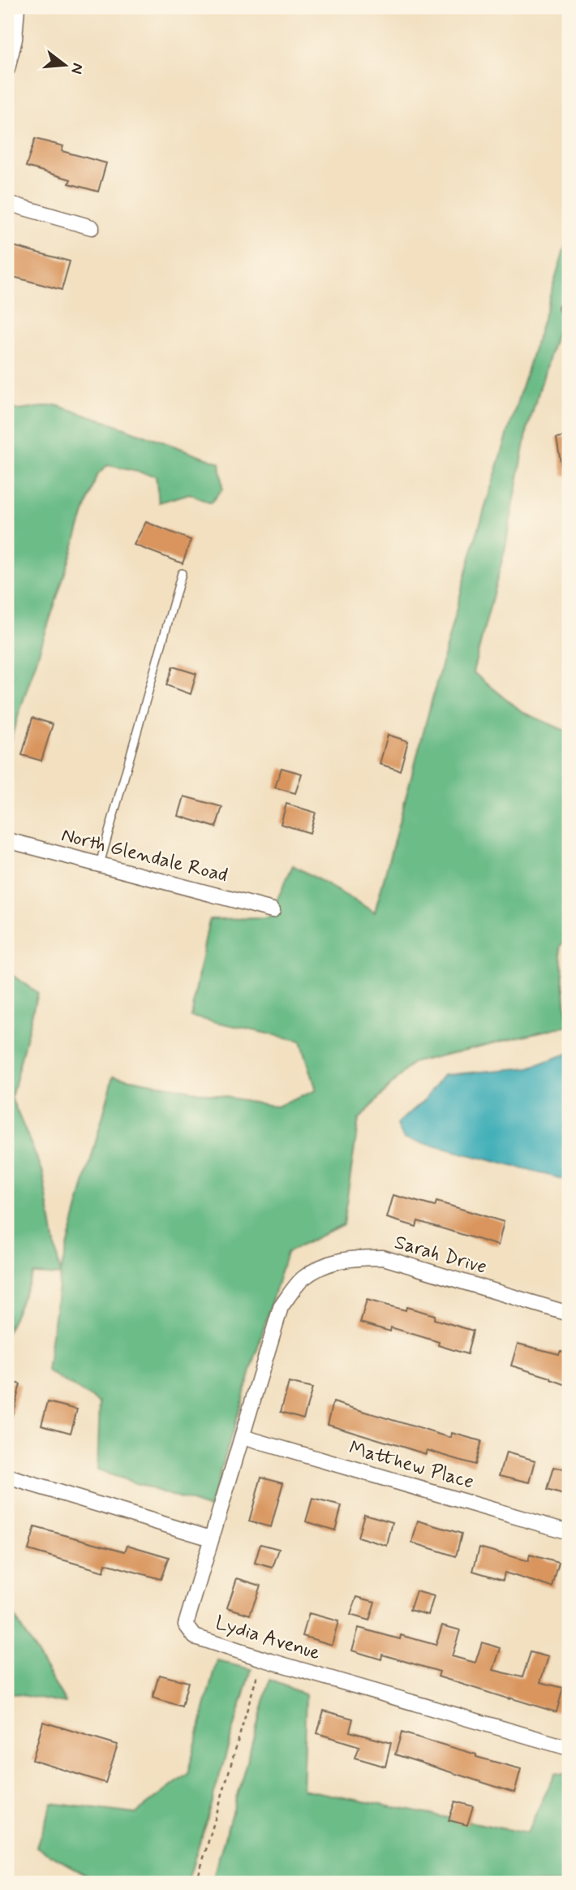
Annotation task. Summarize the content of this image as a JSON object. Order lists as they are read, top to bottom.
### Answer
{
  "streets": {
    "street": [
      "North Glendale Road",
      "Sarah Drive",
      "Matthew Place",
      "Lydia Avenue"
    ]
  },
  "crossings": [
    ["Sarah Drive", "Matthew Place"],
    ["Sarah Drive", "Lydia Avenue"]
  ],
  "north": "right"
}
